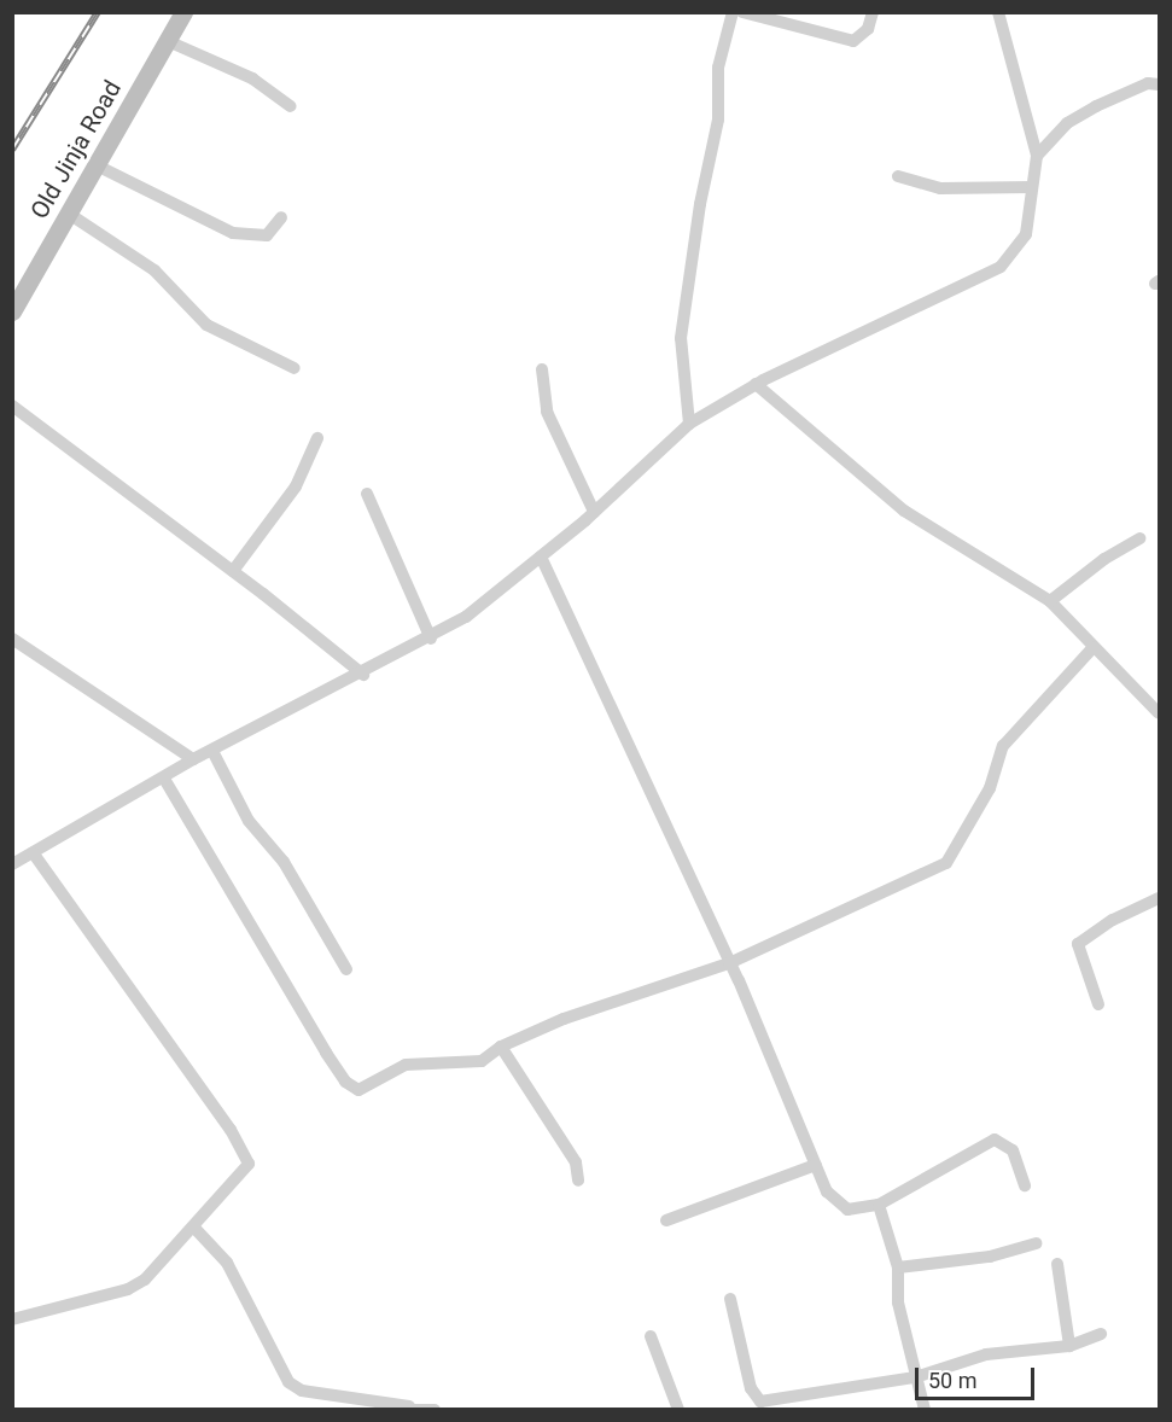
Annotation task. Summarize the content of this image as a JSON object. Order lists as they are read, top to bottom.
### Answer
{
  "streets": {
    "main road": ["Old Jinja Road"]
  },
  "scale_bar": "50 m"
}
